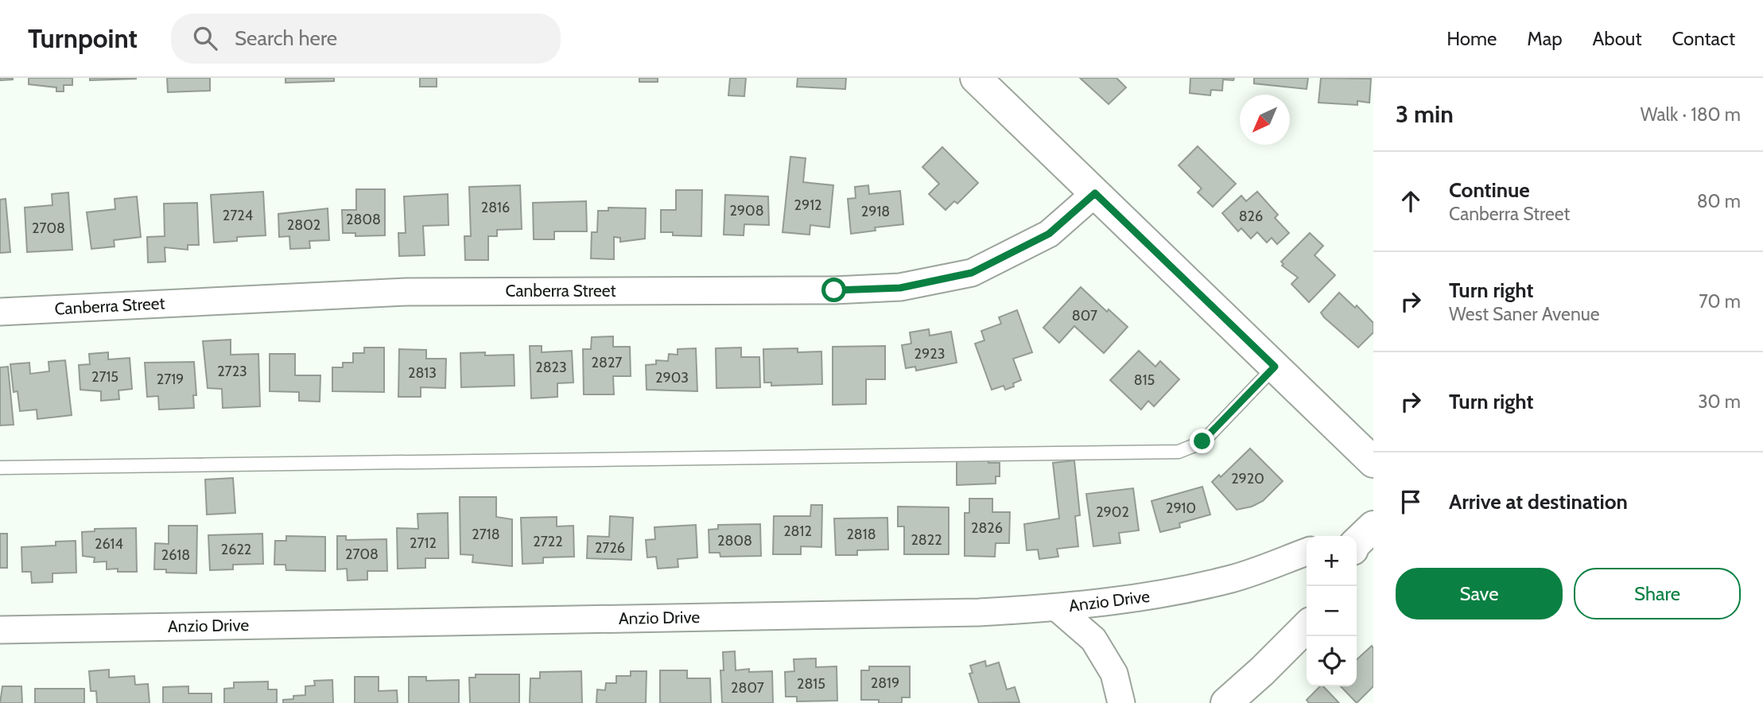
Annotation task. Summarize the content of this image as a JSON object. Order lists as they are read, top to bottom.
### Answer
{
  "streets": {
    "street": ["Canberra Street", "Anzio Drive"]
  },
  "house_numbers": [
    "2912",
    "2816",
    "2908",
    "2918",
    "2724",
    "826",
    "2808",
    "2802",
    "2708",
    "807",
    "2923",
    "2827",
    "2823",
    "2723",
    "2813",
    "2715",
    "2903",
    "2719",
    "815",
    "2920",
    "2910",
    "2902",
    "2826",
    "2812",
    "2718",
    "2818",
    "2822",
    "2808",
    "2722",
    "2712",
    "2614",
    "2726",
    "2622",
    "2708",
    "2618",
    "2819",
    "2815",
    "2807"
  ],
  "north": "bottom left",
  "page": {
    "header": "Turnpoint",
    "search": "Search here",
    "nav": [
      "Home",
      "Map",
      "About",
      "Contact"
    ],
    "heading": ["3 min", "Walk · 180 m"],
    "list": [
      ["Continue", "Canberra Street", "80 m"],
      ["Turn right", "West Saner Avenue", "70 m"],
      ["Turn right", "30 m"],
      "Arrive at destination"
    ],
    "map_buttons": ["+", "−"],
    "buttons": ["Save", "Share"]
  }
}
